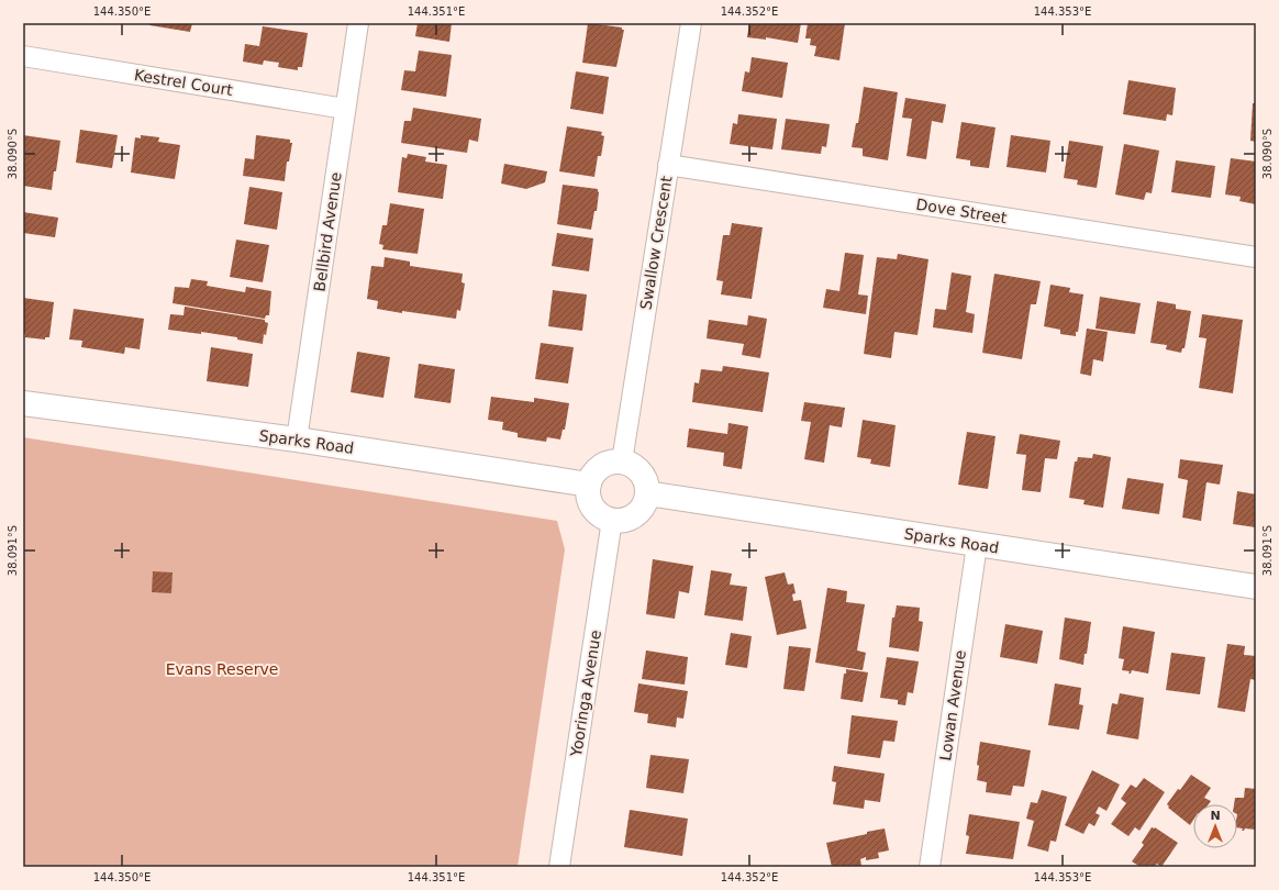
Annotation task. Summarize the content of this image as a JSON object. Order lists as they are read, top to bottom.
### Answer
{
  "streets": {
    "street": [
      "Kestrel Court",
      "Dove Street",
      "Bellbird Avenue",
      "Swallow Crescent",
      "Sparks Road",
      "Yooringa Avenue",
      "Lowan Avenue"
    ]
  },
  "crossings": [
    ["Kestrel Court", "Bellbird Avenue"],
    ["Dove Street", "Swallow Crescent"],
    ["Bellbird Avenue", "Sparks Road"],
    ["Swallow Crescent", "Sparks Road"],
    ["Swallow Crescent", "Yooringa Avenue"],
    ["Sparks Road", "Yooringa Avenue"],
    ["Sparks Road", "Lowan Avenue"]
  ],
  "parks": ["Evans Reserve"],
  "north": "top",
  "coordinates": [
    "144.350°E",
    "144.351°E",
    "144.352°E",
    "144.353°E",
    "38.090°S",
    "38.091°S"
  ]
}
